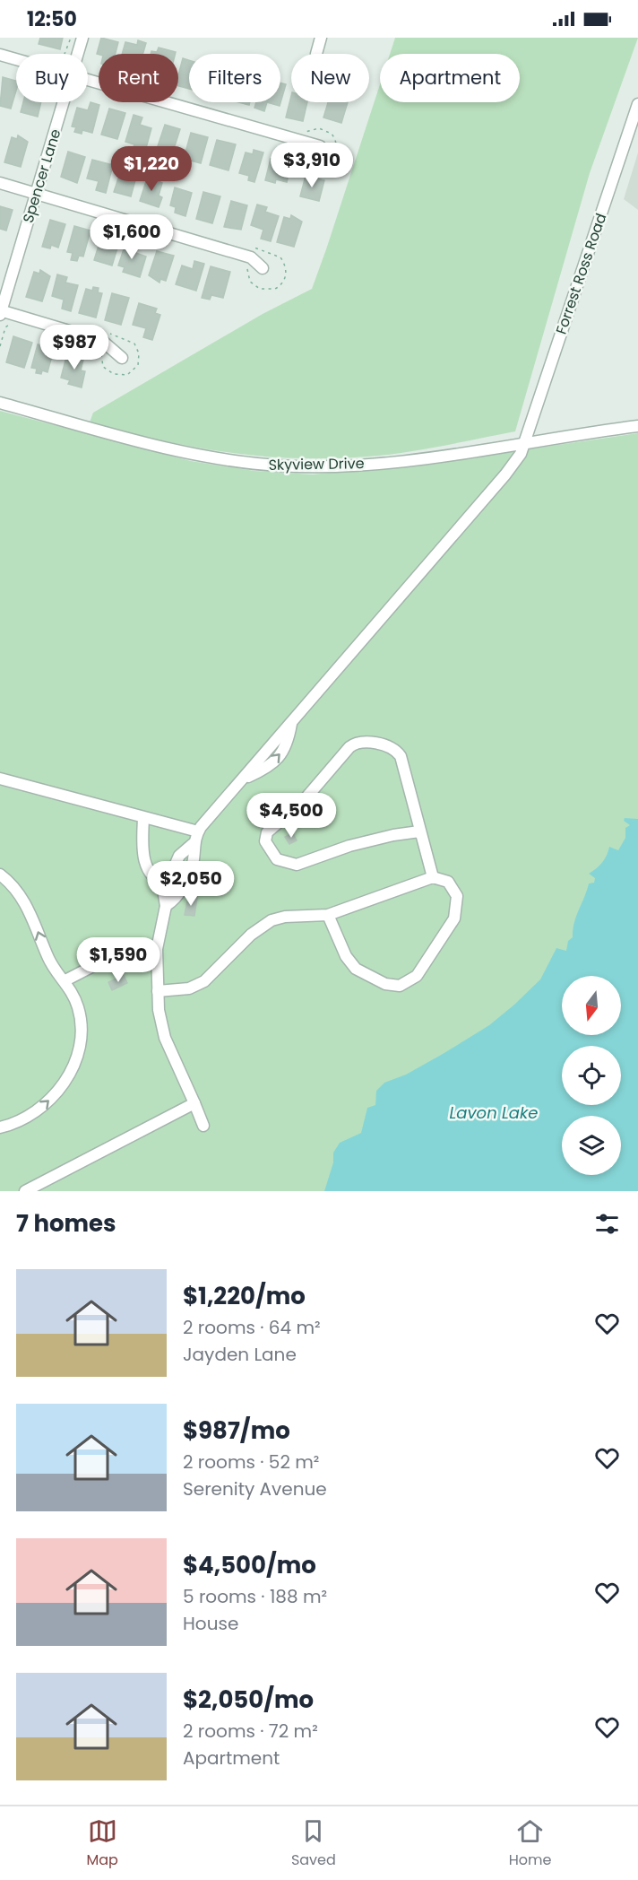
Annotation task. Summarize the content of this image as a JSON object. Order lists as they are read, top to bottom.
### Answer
{
  "streets": {
    "street": ["Spencer Lane", "Forrest Ross Road", "Skyview Drive"]
  },
  "crossings": [
    ["Forrest Ross Road", "Skyview Drive"]
  ],
  "water": ["Lavon Lake"],
  "north": "bottom",
  "page": {
    "status": "12:50",
    "chip": [
      "Buy",
      "Rent",
      "Filters",
      "New",
      "Apartment"
    ],
    "price": [
      "$3,910",
      "$1,220",
      "$1,600",
      "$987",
      "$4,500",
      "$2,050",
      "$1,590"
    ],
    "heading": "7 homes",
    "list": [
      {
        "name": "$1,220/mo",
        "note": "2 rooms · 64 m² · Jayden Lane"
      },
      {
        "name": "$987/mo",
        "note": "2 rooms · 52 m² · Serenity Avenue"
      },
      {
        "name": "$4,500/mo",
        "note": "5 rooms · 188 m² · House"
      },
      {
        "name": "$2,050/mo",
        "note": "2 rooms · 72 m² · Apartment"
      }
    ],
    "tabs": ["Map", "Saved", "Home"]
  }
}
